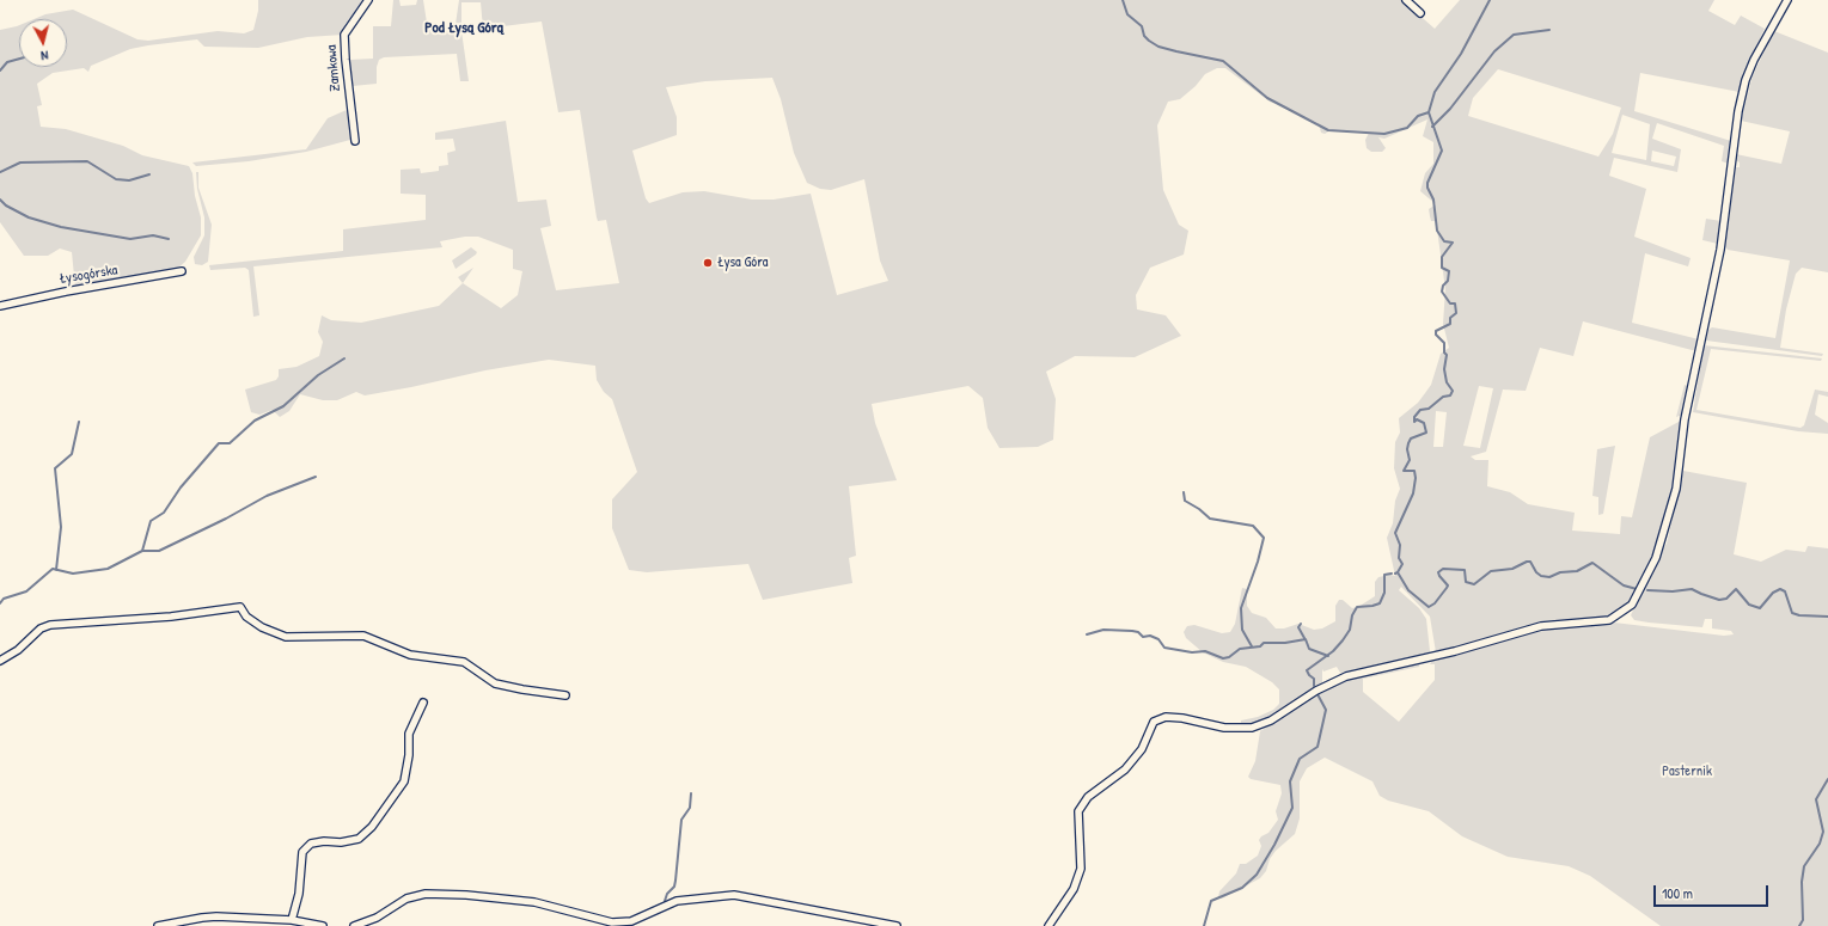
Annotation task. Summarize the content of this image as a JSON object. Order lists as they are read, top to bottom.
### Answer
{
  "streets": {
    "street": ["Zamkowa", "Łysogórska"]
  },
  "districts": ["Pod Łysą Górą"],
  "parks": ["Pasternik"],
  "places": ["Łysa Góra"],
  "scale_bar": "100 m",
  "north": "bottom"
}
